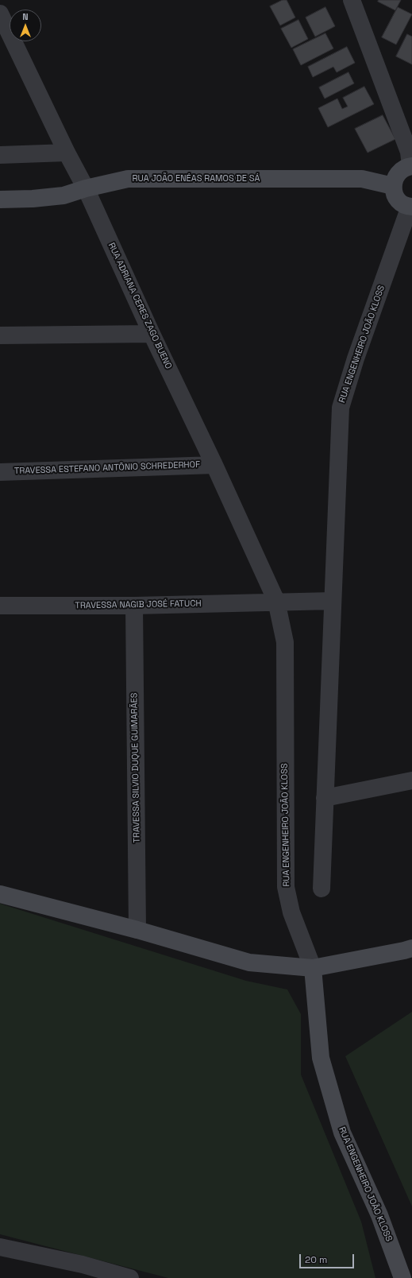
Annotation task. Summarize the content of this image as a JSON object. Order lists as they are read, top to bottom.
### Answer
{
  "streets": {
    "street": [
      "RUA JOÃO ENÉAS RAMOS DE SÁ",
      "RUA ADRIANA CERES ZAGO BUENO",
      "RUA ENGENHEIRO JOÃO KLOSS",
      "TRAVESSA ESTEFANO ANTÔNIO SCHREDERHOF",
      "TRAVESSA NAGIB JOSÉ FATUCH",
      "TRAVESSA SILVIO DUQUE GUIMARÃES"
    ]
  },
  "crossings": [
    ["RUA JOÃO ENÉAS RAMOS DE SÁ", "RUA ADRIANA CERES ZAGO BUENO"],
    ["RUA ADRIANA CERES ZAGO BUENO", "RUA ENGENHEIRO JOÃO KLOSS"],
    ["RUA ADRIANA CERES ZAGO BUENO", "TRAVESSA ESTEFANO ANTÔNIO SCHREDERHOF"],
    ["RUA ADRIANA CERES ZAGO BUENO", "TRAVESSA NAGIB JOSÉ FATUCH"],
    ["RUA ENGENHEIRO JOÃO KLOSS", "TRAVESSA NAGIB JOSÉ FATUCH"],
    ["TRAVESSA NAGIB JOSÉ FATUCH", "TRAVESSA SILVIO DUQUE GUIMARÃES"]
  ],
  "scale_bar": "20 m",
  "north": "top"
}
